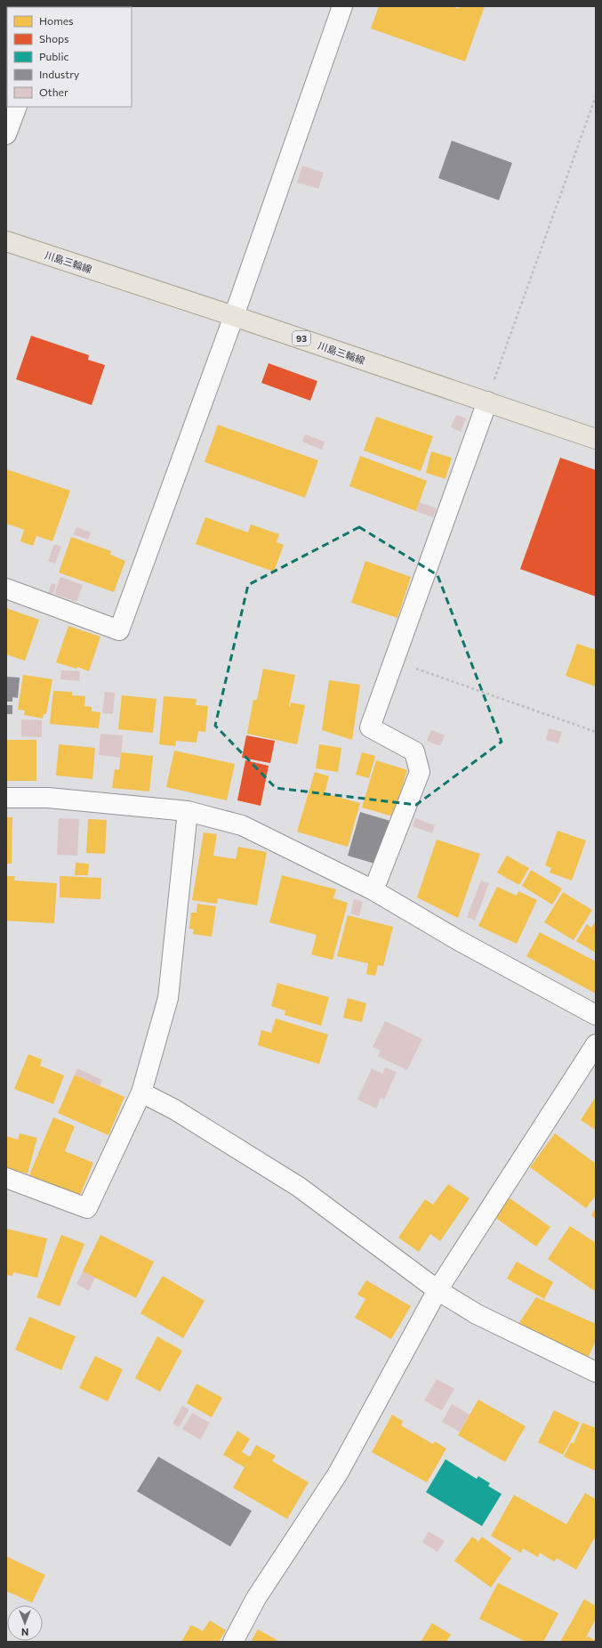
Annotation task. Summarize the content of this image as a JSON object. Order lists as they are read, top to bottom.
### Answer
{
  "streets": {
    "main road": ["川島三輪線", "93"]
  },
  "legend": [
    "Homes",
    "Shops",
    "Public",
    "Industry",
    "Other"
  ],
  "north": "bottom"
}
